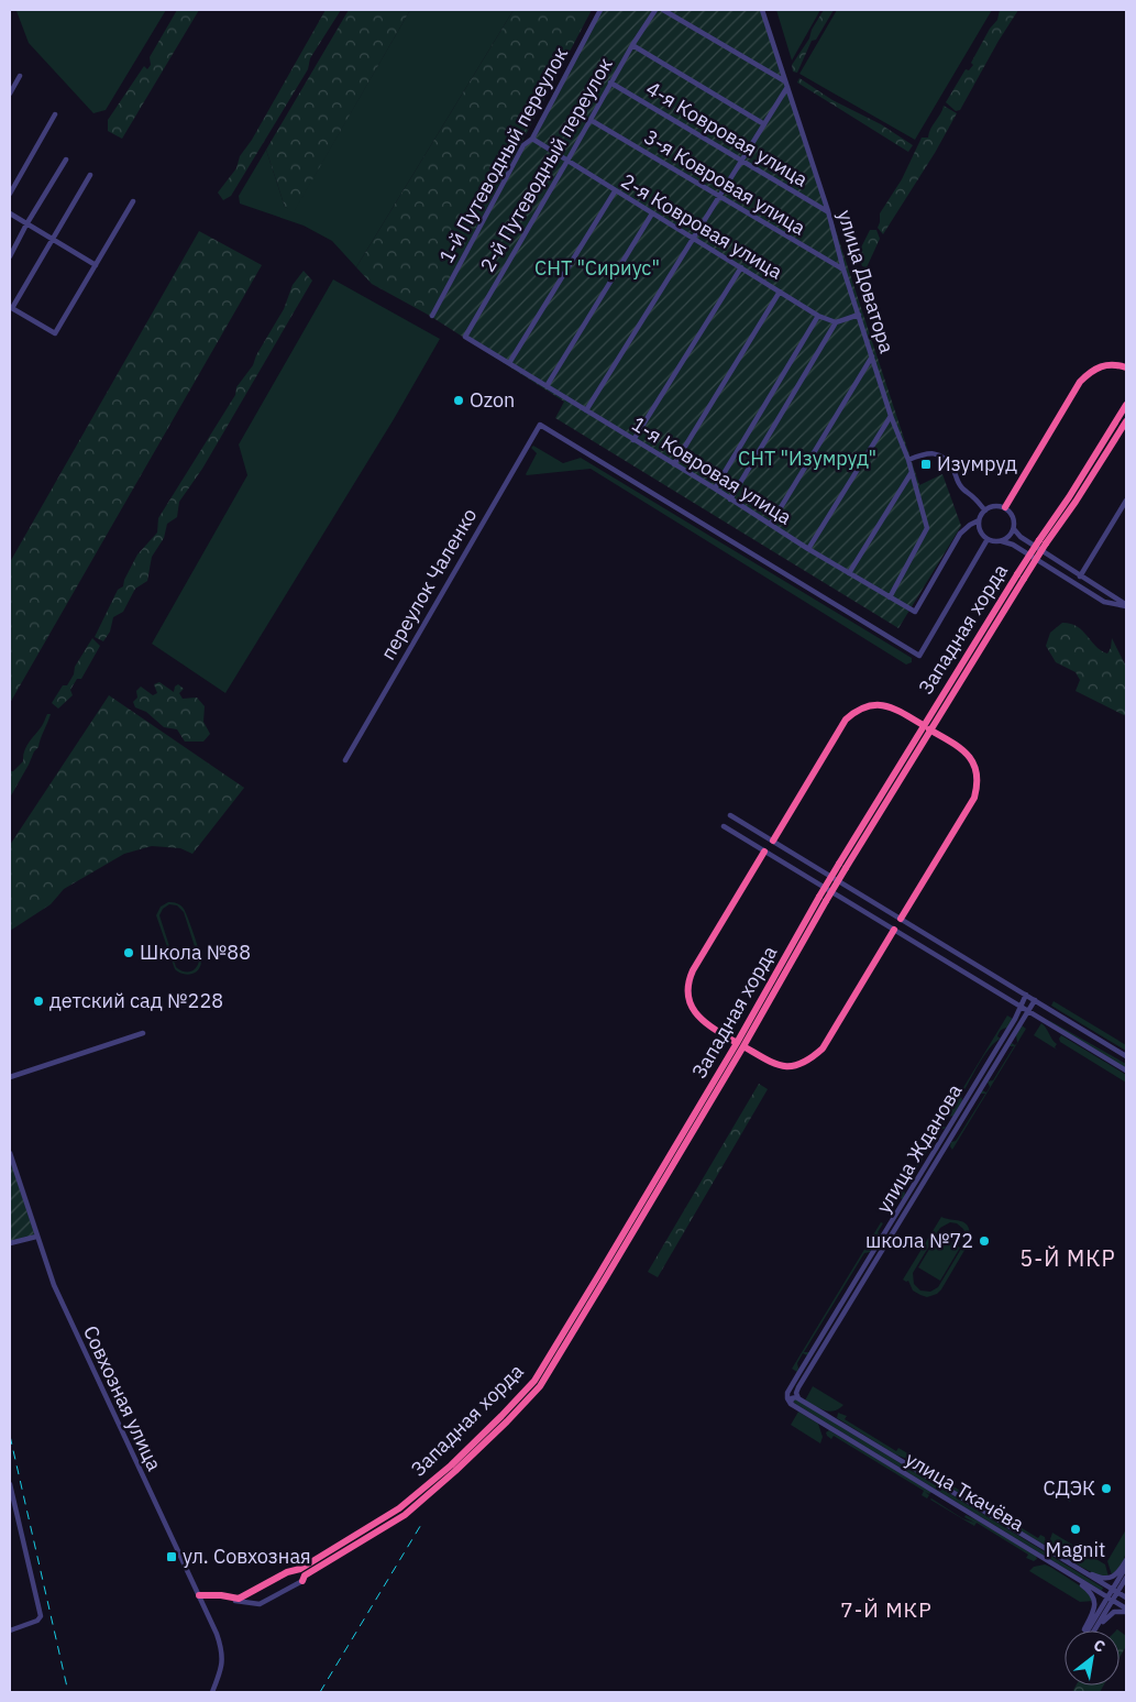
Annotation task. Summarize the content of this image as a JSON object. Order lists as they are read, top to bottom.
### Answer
{
  "streets": {
    "highway": ["Западная хорда"],
    "street": [
      "4-я Ковровая улица",
      "1-й Путеводный переулок",
      "2-й Путеводный переулок",
      "3-я Ковровая улица",
      "2-я Ковровая улица",
      "улица Доватора",
      "1-я Ковровая улица",
      "переулок Чаленко",
      "улица Жданова",
      "Совхозная улица",
      "улица Ткачёва"
    ]
  },
  "crossings": [
    ["4-я Ковровая улица", "2-й Путеводный переулок"],
    ["4-я Ковровая улица", "улица Доватора"],
    ["1-й Путеводный переулок", "2-я Ковровая улица"],
    ["2-й Путеводный переулок", "3-я Ковровая улица"],
    ["2-й Путеводный переулок", "2-я Ковровая улица"],
    ["2-й Путеводный переулок", "1-я Ковровая улица"],
    ["3-я Ковровая улица", "улица Доватора"],
    ["улица Доватора", "1-я Ковровая улица"],
    ["1-я Ковровая улица", "переулок Чаленко"],
    ["Западная хорда", "Совхозная улица"],
    ["улица Жданова", "улица Ткачёва"]
  ],
  "districts": ["5-Й МКР", "7-Й МКР"],
  "parks": ["СНТ \"Сириус\"", "СНТ \"Изумруд\""],
  "places": {
    "other": [
      "Ozon",
      "Школа №88",
      "детский сад №228",
      "школа №72",
      "СДЭК",
      "Magnit"
    ],
    "transit": ["Изумруд", "ул. Совхозная"]
  },
  "north": "top right"
}
